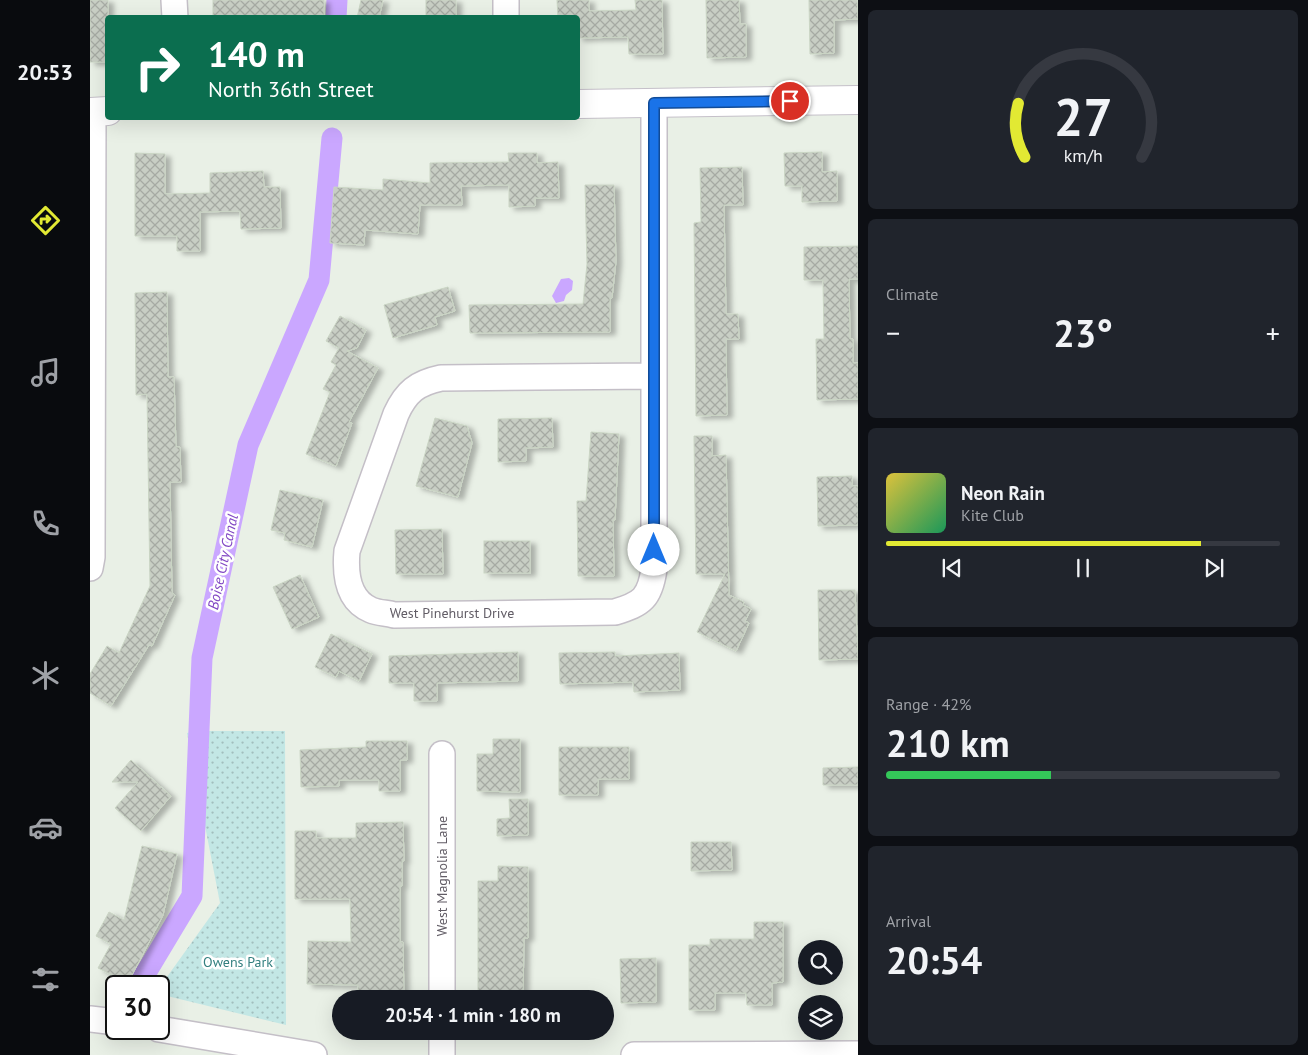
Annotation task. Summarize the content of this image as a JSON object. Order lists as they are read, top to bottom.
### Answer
{
  "streets": {
    "street": ["West Pinehurst Drive", "West Magnolia Lane"]
  },
  "water": ["Boise City Canal"],
  "parks": ["Owens Park"],
  "page": {
    "tabs": "20:53",
    "turn": ["140 m", "North 36th Street"],
    "tile": [
      "Climate",
      ["Range · 42%", "210 km"],
      ["Arrival", "20:54"]
    ],
    "heat": ["−", "23°", "+"],
    "song": ["Neon Rain", "Kite Club"],
    "limit": "30",
    "trip": "20:54 · 1 min · 180 m",
    "gauge": ["27", "km/h"]
  }
}
